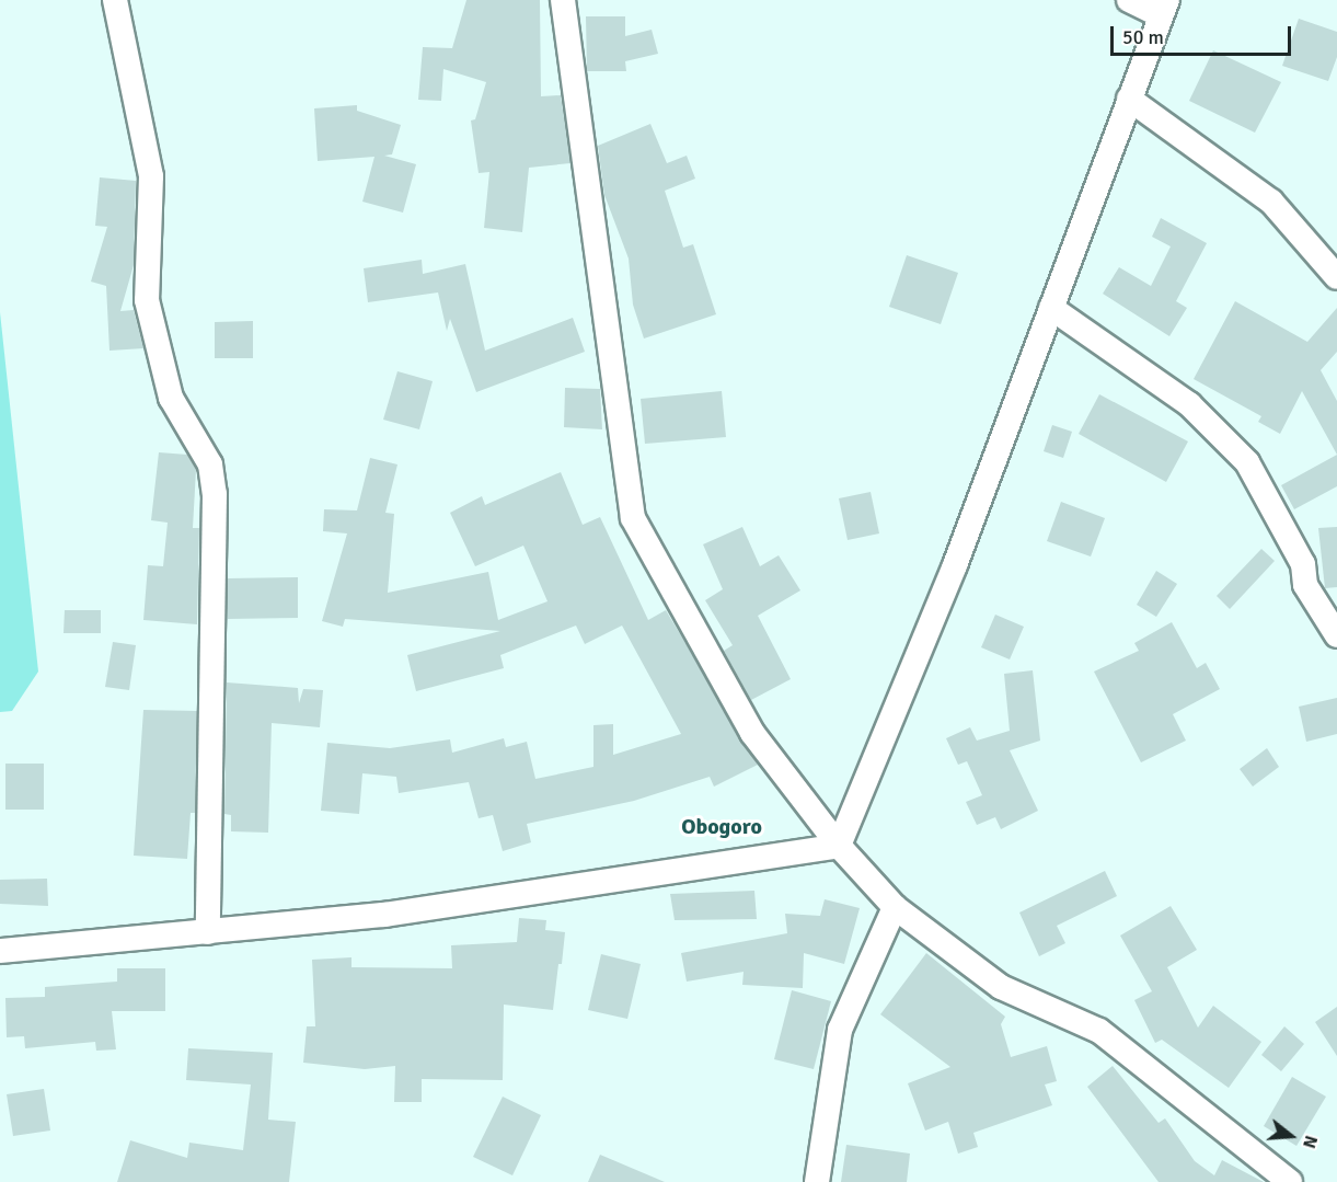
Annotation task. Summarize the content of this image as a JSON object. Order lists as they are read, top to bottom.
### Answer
{
  "districts": ["Obogoro"],
  "scale_bar": "50 m",
  "north": "right"
}
